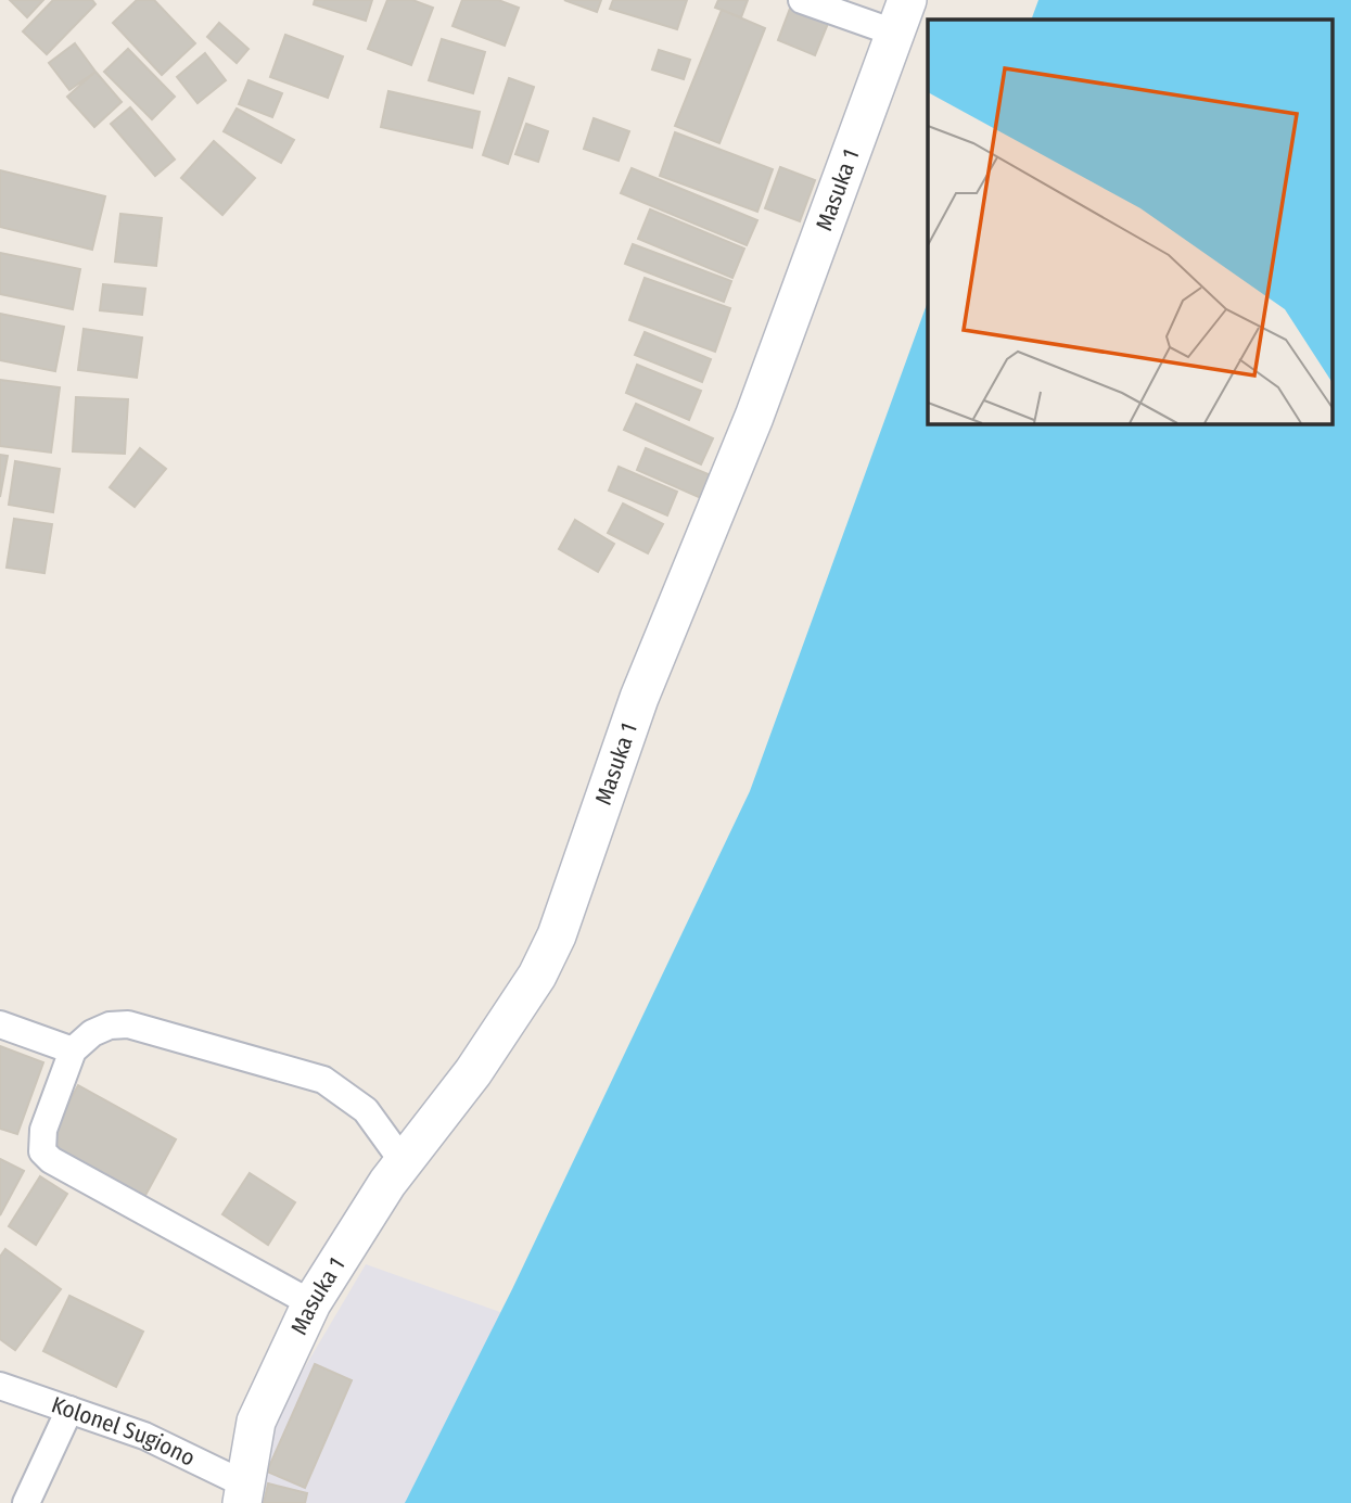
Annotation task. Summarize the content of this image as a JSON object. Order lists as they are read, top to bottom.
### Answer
{
  "streets": {
    "street": ["Masuka 1", "Kolonel Sugiono"]
  },
  "crossings": [
    ["Masuka 1", "Kolonel Sugiono"]
  ]
}
